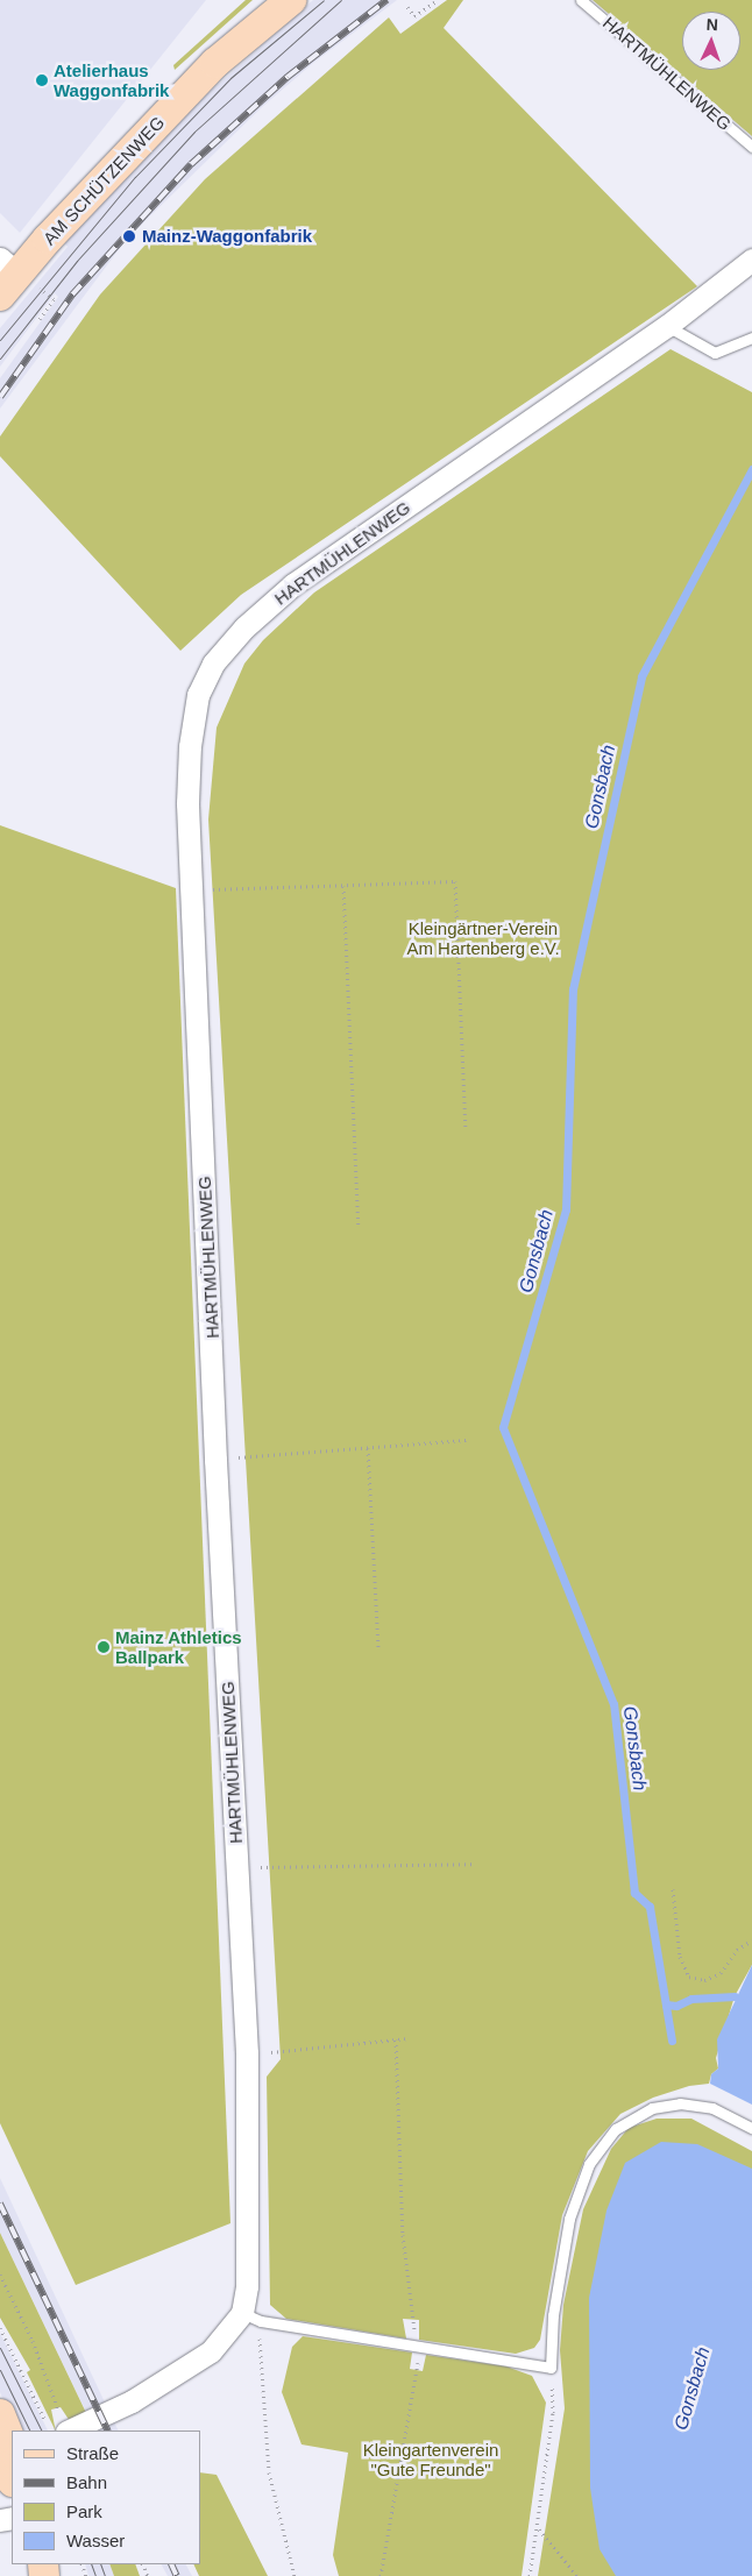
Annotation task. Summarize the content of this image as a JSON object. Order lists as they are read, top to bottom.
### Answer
{
  "streets": {
    "main road": ["AM SCHÜTZENWEG"],
    "street": ["HARTMÜHLENWEG"]
  },
  "water": ["Gonsbach"],
  "parks": ["Kleingärtner-Verein Am Hartenberg e.V.", "Kleingartenverein \"Gute Freunde\""],
  "places": ["Atelierhaus Waggonfabrik", "Mainz-Waggonfabrik", "Mainz Athletics Ballpark"],
  "legend": [
    "Straße",
    "Bahn",
    "Park",
    "Wasser"
  ],
  "north": "top"
}
